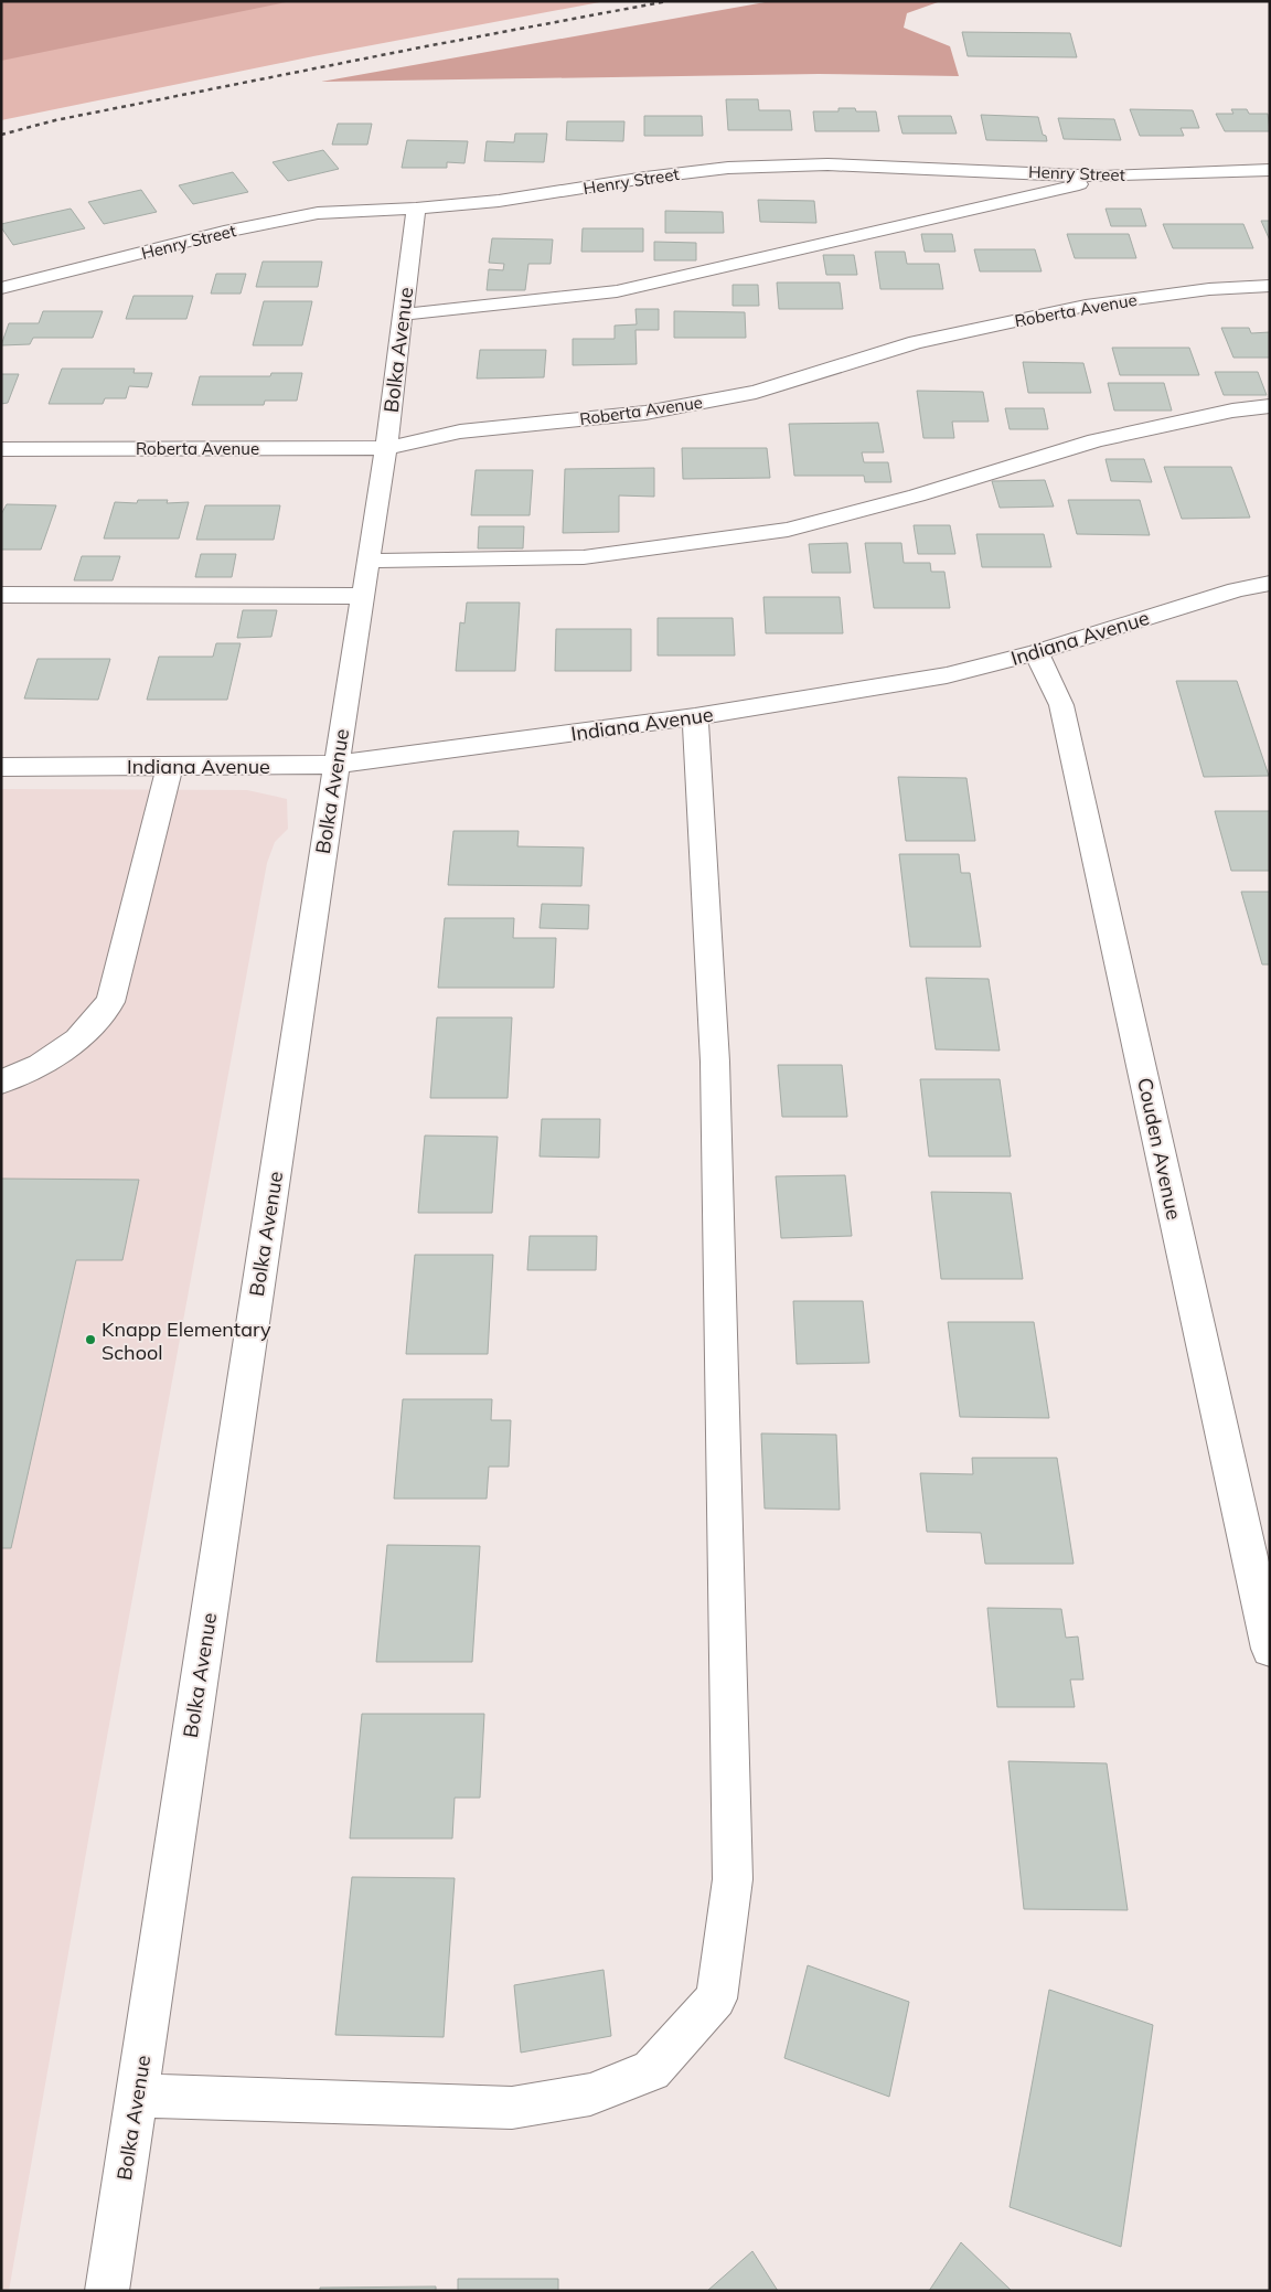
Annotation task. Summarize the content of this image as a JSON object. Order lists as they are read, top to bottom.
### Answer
{
  "streets": {
    "street": [
      "Henry Street",
      "Roberta Avenue",
      "Bolka Avenue",
      "Indiana Avenue",
      "Couden Avenue"
    ]
  },
  "crossings": [
    ["Henry Street", "Bolka Avenue"],
    ["Roberta Avenue", "Bolka Avenue"],
    ["Bolka Avenue", "Indiana Avenue"],
    ["Indiana Avenue", "Couden Avenue"]
  ],
  "places": ["Knapp Elementary School"]
}
